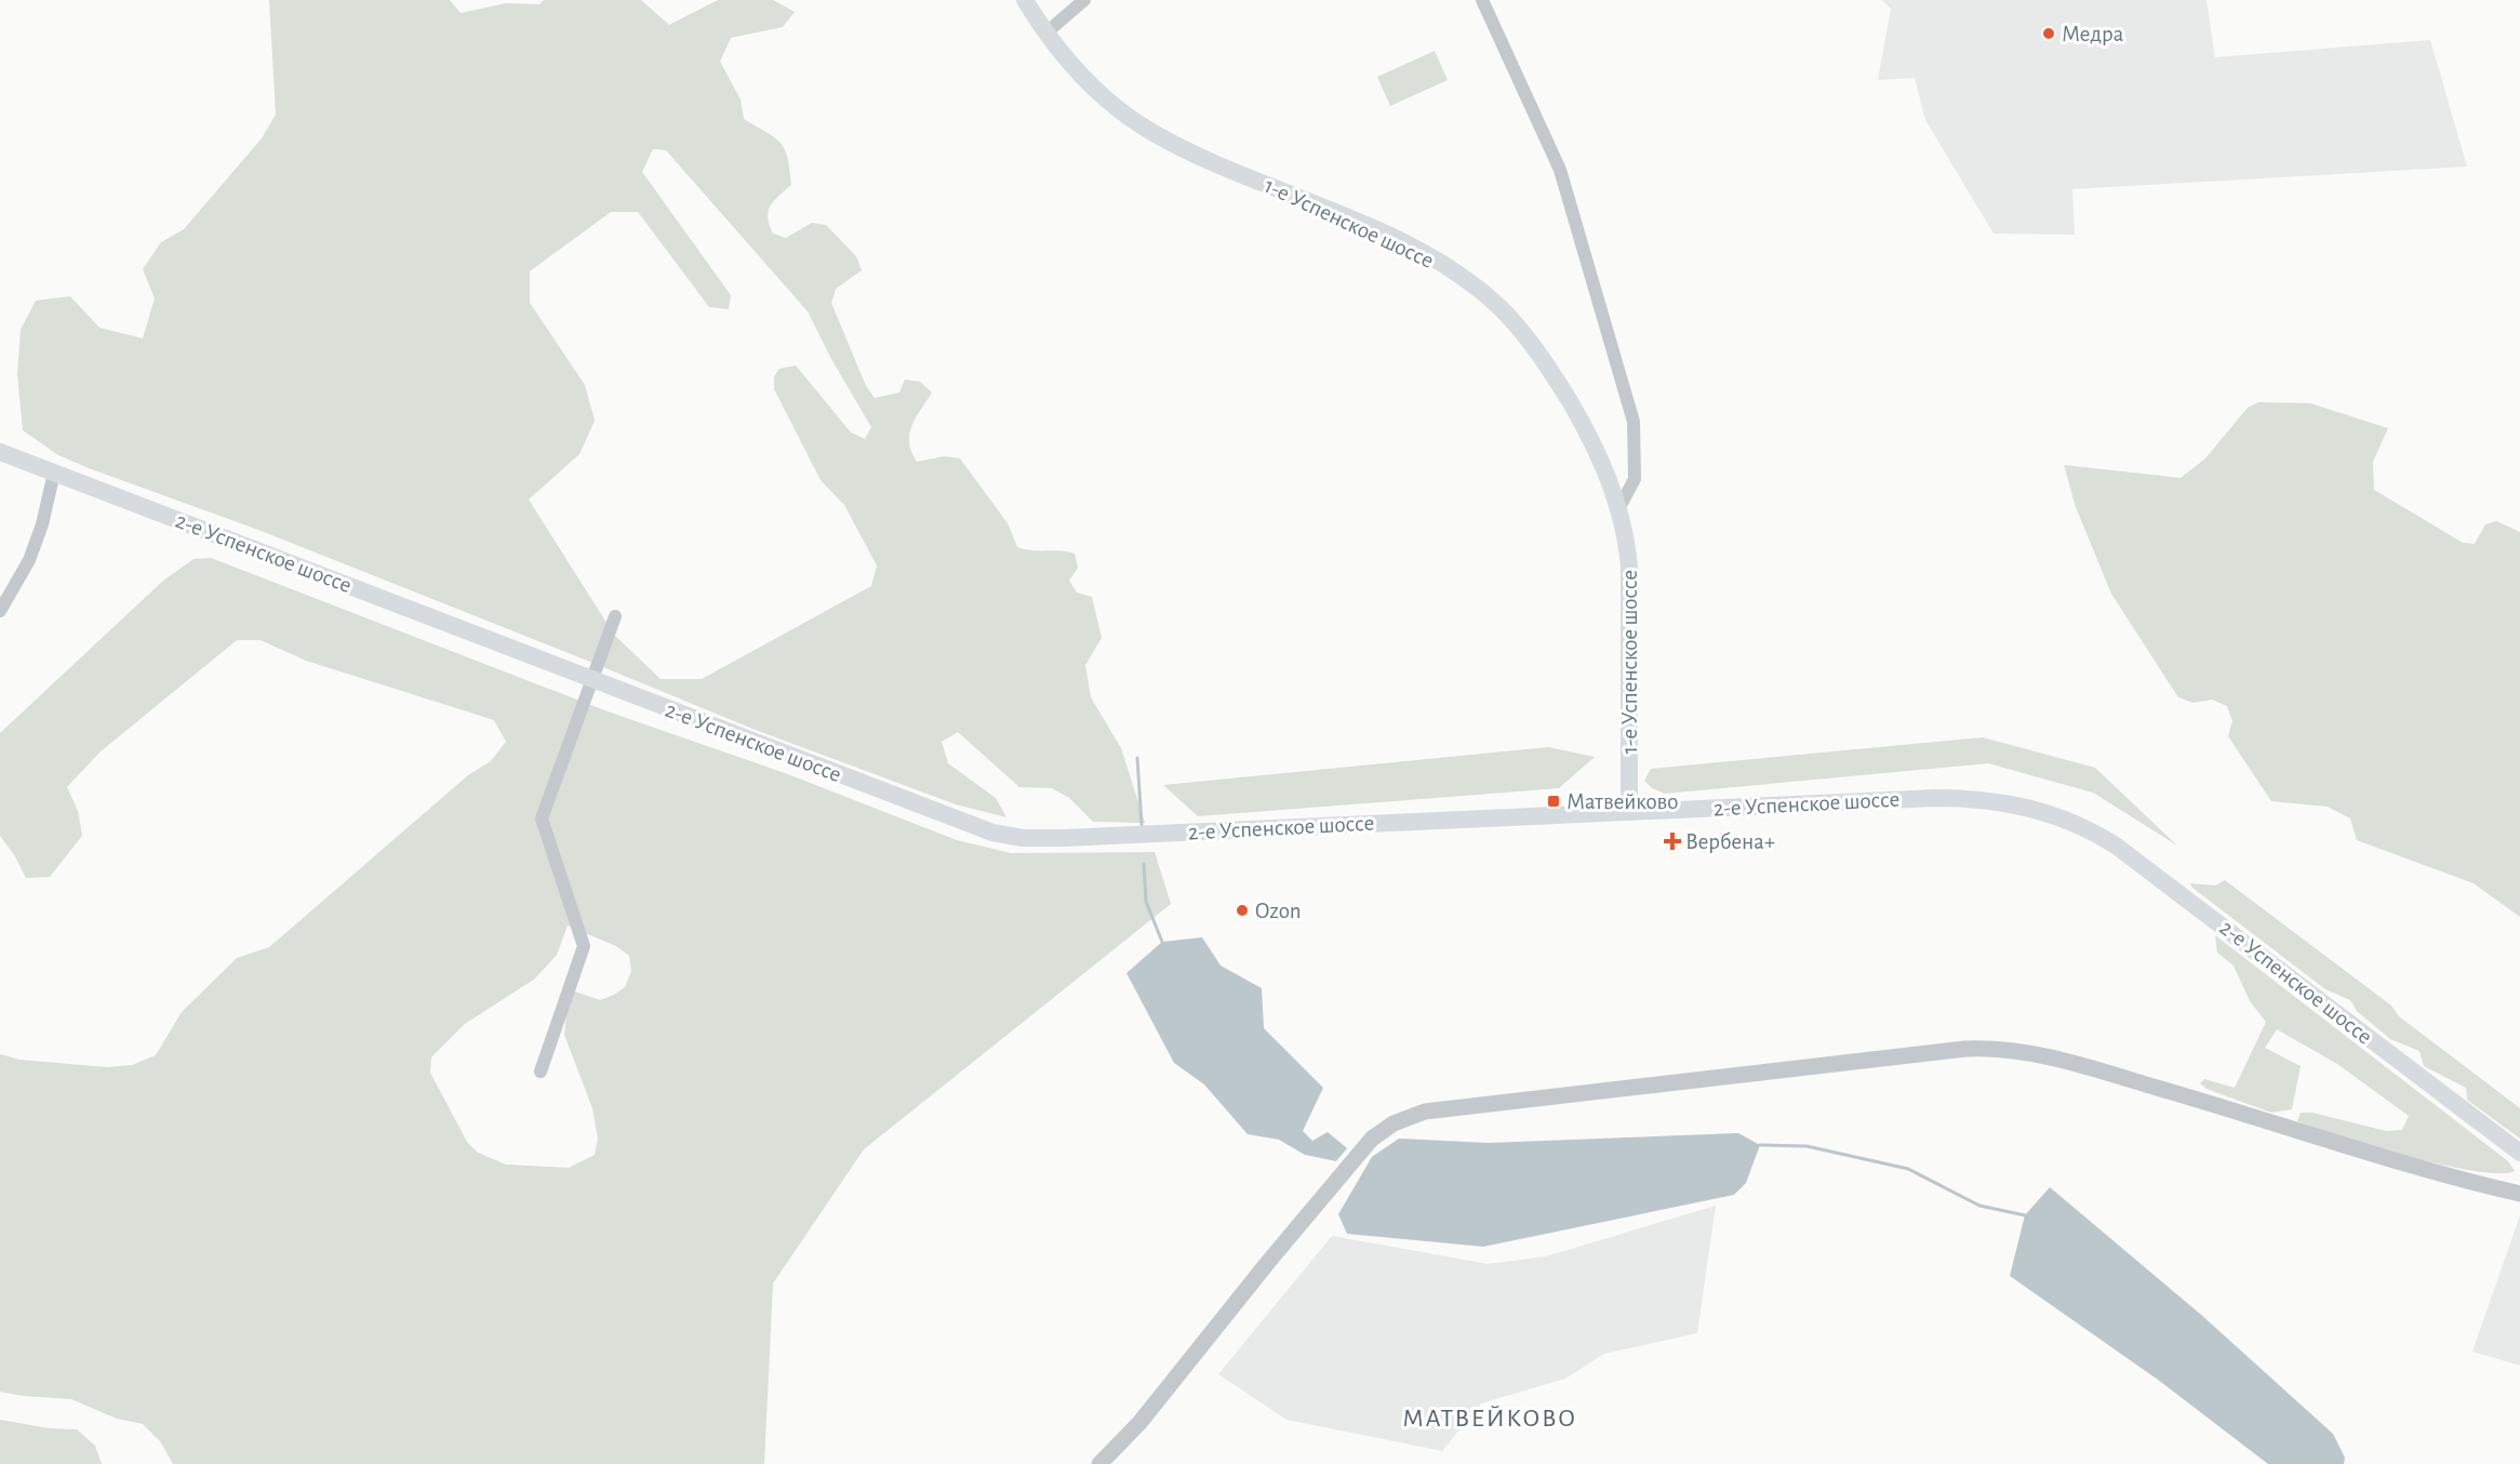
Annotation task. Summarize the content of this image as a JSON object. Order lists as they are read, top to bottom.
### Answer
{
  "streets": {
    "main road": ["1-е Успенское шоссе", "2-е Успенское шоссе"]
  },
  "crossings": [
    ["1-е Успенское шоссе", "2-е Успенское шоссе"]
  ],
  "districts": ["МАТВЕЙКОВО"],
  "places": {
    "other": ["Медра", "Ozon"],
    "transit": ["Матвейково"],
    "health": ["Вербена+"]
  }
}
